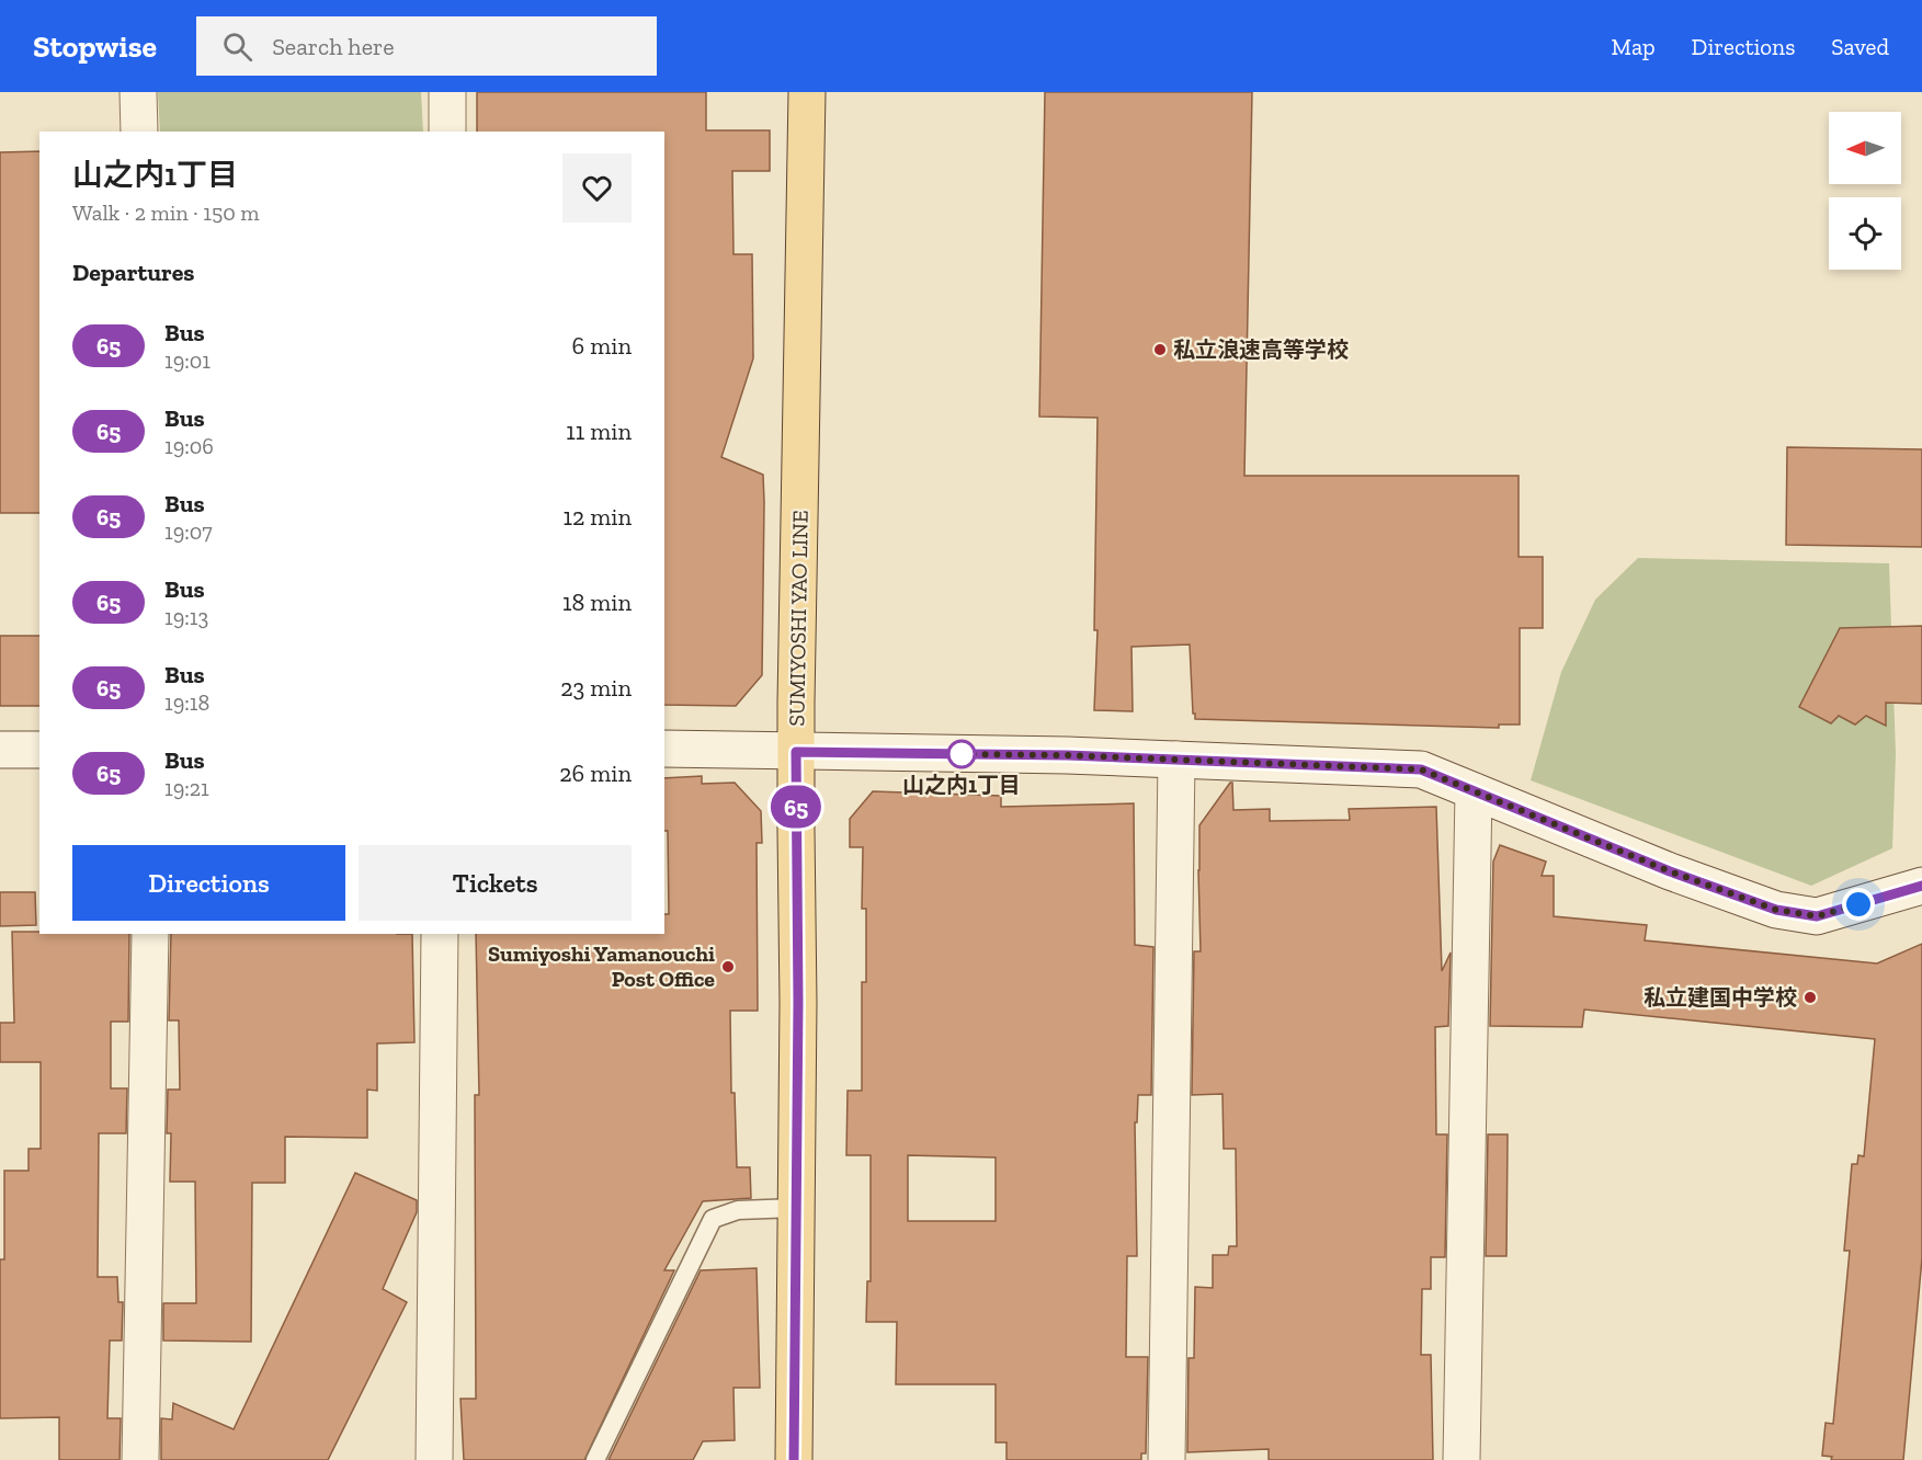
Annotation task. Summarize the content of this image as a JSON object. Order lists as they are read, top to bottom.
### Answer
{
  "streets": {
    "main road": ["SUMIYOSHI YAO LINE"]
  },
  "places": [
    "私立浪速高等学校",
    "山之内1丁目",
    "Sumiyoshi Yamanouchi Post Office",
    "私立建国中学校"
  ],
  "lines": ["bus line 65"],
  "north": "left",
  "page": {
    "header": "Stopwise",
    "search": "Search here",
    "nav": ["Map", "Directions", "Saved"],
    "on_map": "65",
    "heading": [
      ["山之内1丁目", "Walk · 2 min · 150 m"],
      "Departures"
    ],
    "list": [
      {
        "mark": "65",
        "name": "Bus",
        "note": "19:01",
        "value": "6 min"
      },
      {
        "mark": "65",
        "name": "Bus",
        "note": "19:06",
        "value": "11 min"
      },
      {
        "mark": "65",
        "name": "Bus",
        "note": "19:07",
        "value": "12 min"
      },
      {
        "mark": "65",
        "name": "Bus",
        "note": "19:13",
        "value": "18 min"
      },
      {
        "mark": "65",
        "name": "Bus",
        "note": "19:18",
        "value": "23 min"
      },
      {
        "mark": "65",
        "name": "Bus",
        "note": "19:21",
        "value": "26 min"
      }
    ],
    "buttons": ["Directions", "Tickets"]
  }
}
